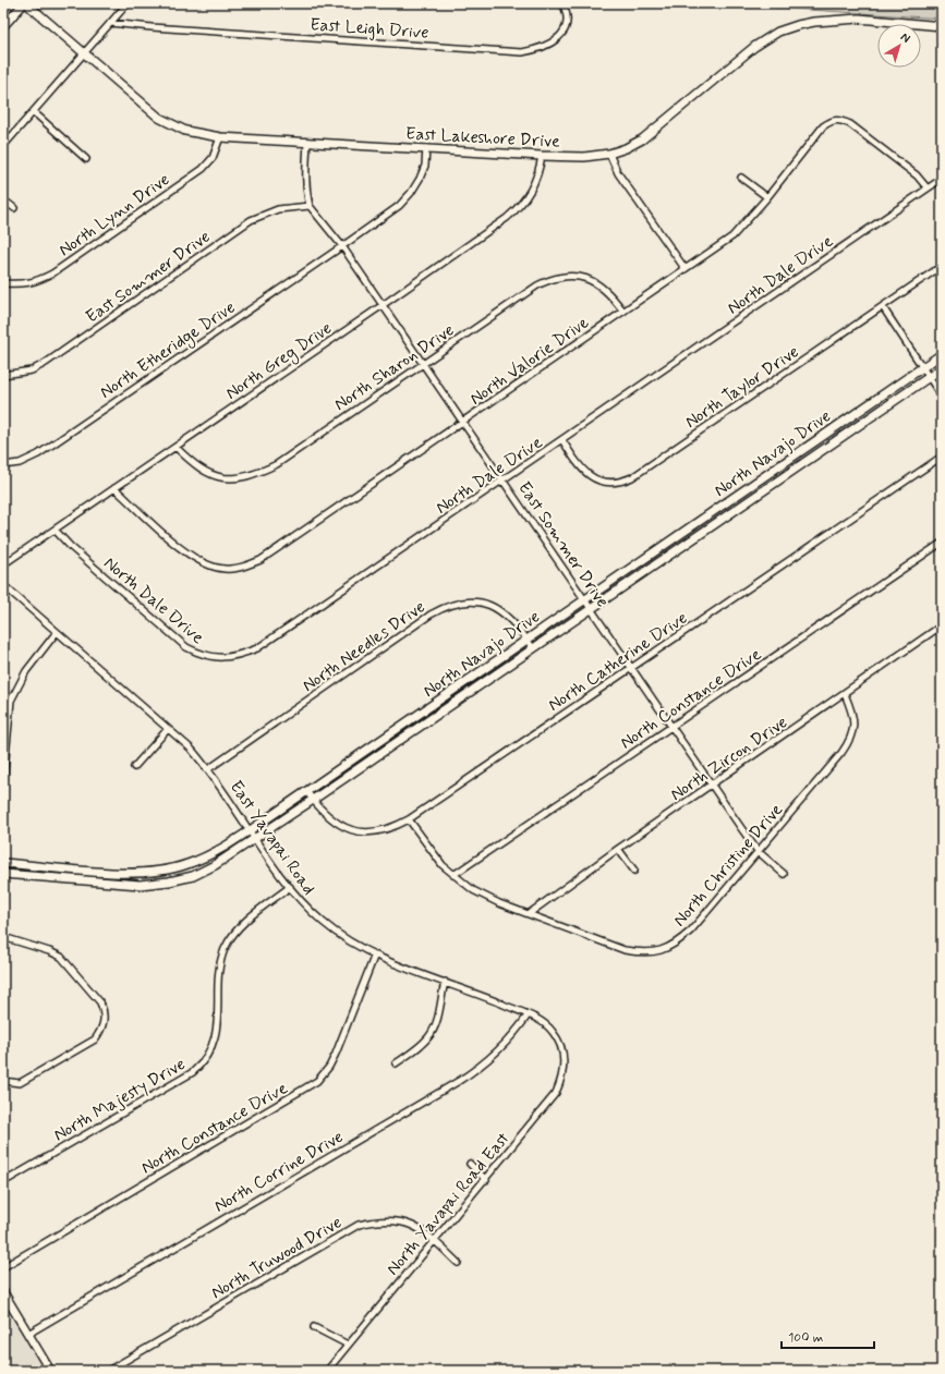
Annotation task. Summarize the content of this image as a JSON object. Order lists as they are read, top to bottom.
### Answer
{
  "streets": {
    "street": [
      "East Leigh Drive",
      "East Lakeshore Drive",
      "North Lynn Drive",
      "North Dale Drive",
      "East Sommer Drive",
      "North Etheridge Drive",
      "North Greg Drive",
      "North Valorie Drive",
      "North Sharon Drive",
      "North Taylor Drive",
      "North Navajo Drive",
      "North Needles Drive",
      "North Catherine Drive",
      "North Constance Drive",
      "North Zircon Drive",
      "East Yavapai Road",
      "North Christine Drive",
      "North Majesty Drive",
      "North Corrine Drive",
      "North Yavapai Road East",
      "North Truwood Drive"
    ]
  },
  "crossings": [
    ["East Lakeshore Drive", "North Lynn Drive"],
    ["East Lakeshore Drive", "North Etheridge Drive"],
    ["East Lakeshore Drive", "North Greg Drive"],
    ["North Dale Drive", "East Sommer Drive"],
    ["North Dale Drive", "North Greg Drive"],
    ["North Dale Drive", "North Valorie Drive"],
    ["North Dale Drive", "North Taylor Drive"],
    ["East Sommer Drive", "North Etheridge Drive"],
    ["East Sommer Drive", "North Greg Drive"],
    ["East Sommer Drive", "North Valorie Drive"],
    ["East Sommer Drive", "North Sharon Drive"],
    ["East Sommer Drive", "North Navajo Drive"],
    ["East Sommer Drive", "North Catherine Drive"],
    ["East Sommer Drive", "North Constance Drive"],
    ["East Sommer Drive", "North Zircon Drive"],
    ["East Sommer Drive", "North Christine Drive"],
    ["North Greg Drive", "North Valorie Drive"],
    ["North Greg Drive", "North Sharon Drive"],
    ["North Valorie Drive", "North Sharon Drive"],
    ["North Navajo Drive", "North Needles Drive"],
    ["North Navajo Drive", "North Catherine Drive"],
    ["North Navajo Drive", "East Yavapai Road"],
    ["North Needles Drive", "East Yavapai Road"],
    ["North Catherine Drive", "North Christine Drive"],
    ["North Constance Drive", "East Yavapai Road"],
    ["North Constance Drive", "North Christine Drive"],
    ["North Zircon Drive", "North Christine Drive"],
    ["East Yavapai Road", "North Majesty Drive"],
    ["East Yavapai Road", "North Corrine Drive"],
    ["East Yavapai Road", "North Yavapai Road East"],
    ["North Yavapai Road East", "North Truwood Drive"]
  ],
  "scale_bar": "100 m",
  "north": "top right"
}
